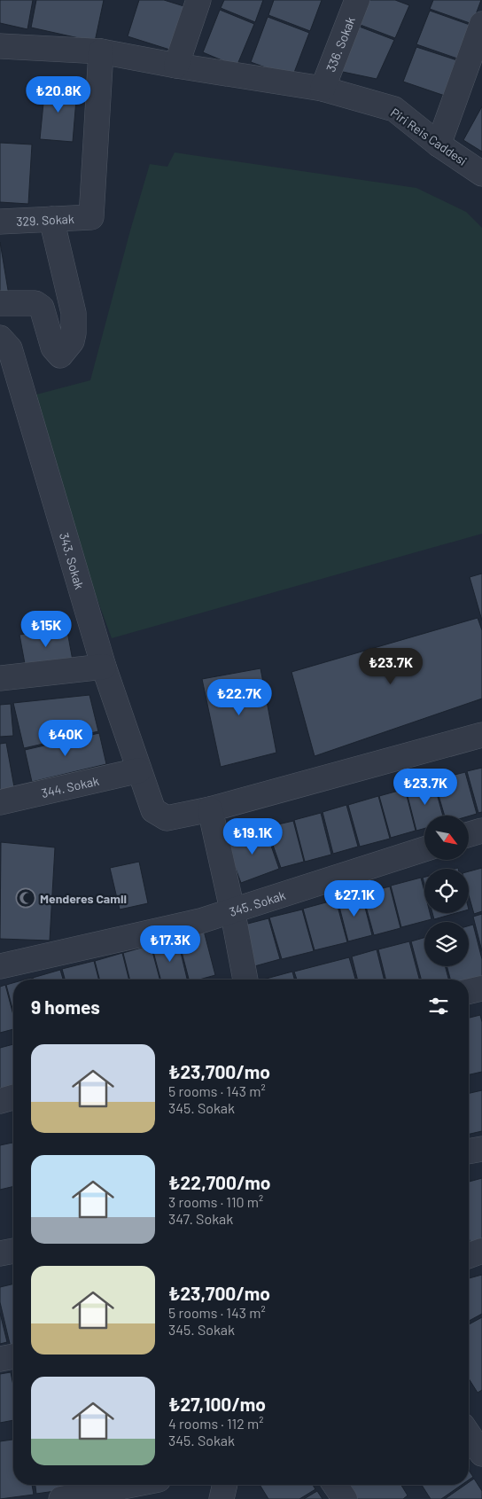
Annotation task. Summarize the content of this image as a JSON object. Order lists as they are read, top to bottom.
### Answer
{
  "streets": {
    "street": [
      "336. Sokak",
      "Piri Reis Caddesi",
      "329. Sokak",
      "343. Sokak",
      "344. Sokak",
      "345. Sokak"
    ]
  },
  "crossings": [
    ["336. Sokak", "Piri Reis Caddesi"],
    ["Piri Reis Caddesi", "329. Sokak"],
    ["343. Sokak", "344. Sokak"]
  ],
  "places": {
    "mosque": ["Menderes Camii"]
  },
  "north": "bottom right",
  "page": {
    "price": [
      "₺20.8K",
      "₺15K",
      "₺23.7K",
      "₺22.7K",
      "₺40K",
      "₺23.7K",
      "₺19.1K",
      "₺27.1K",
      "₺17.3K"
    ],
    "heading": "9 homes",
    "list": [
      {
        "name": "₺23,700/mo",
        "note": "5 rooms · 143 m² · 345. Sokak"
      },
      {
        "name": "₺22,700/mo",
        "note": "3 rooms · 110 m² · 347. Sokak"
      },
      {
        "name": "₺23,700/mo",
        "note": "5 rooms · 143 m² · 345. Sokak"
      },
      {
        "name": "₺27,100/mo",
        "note": "4 rooms · 112 m² · 345. Sokak"
      }
    ]
  }
}
